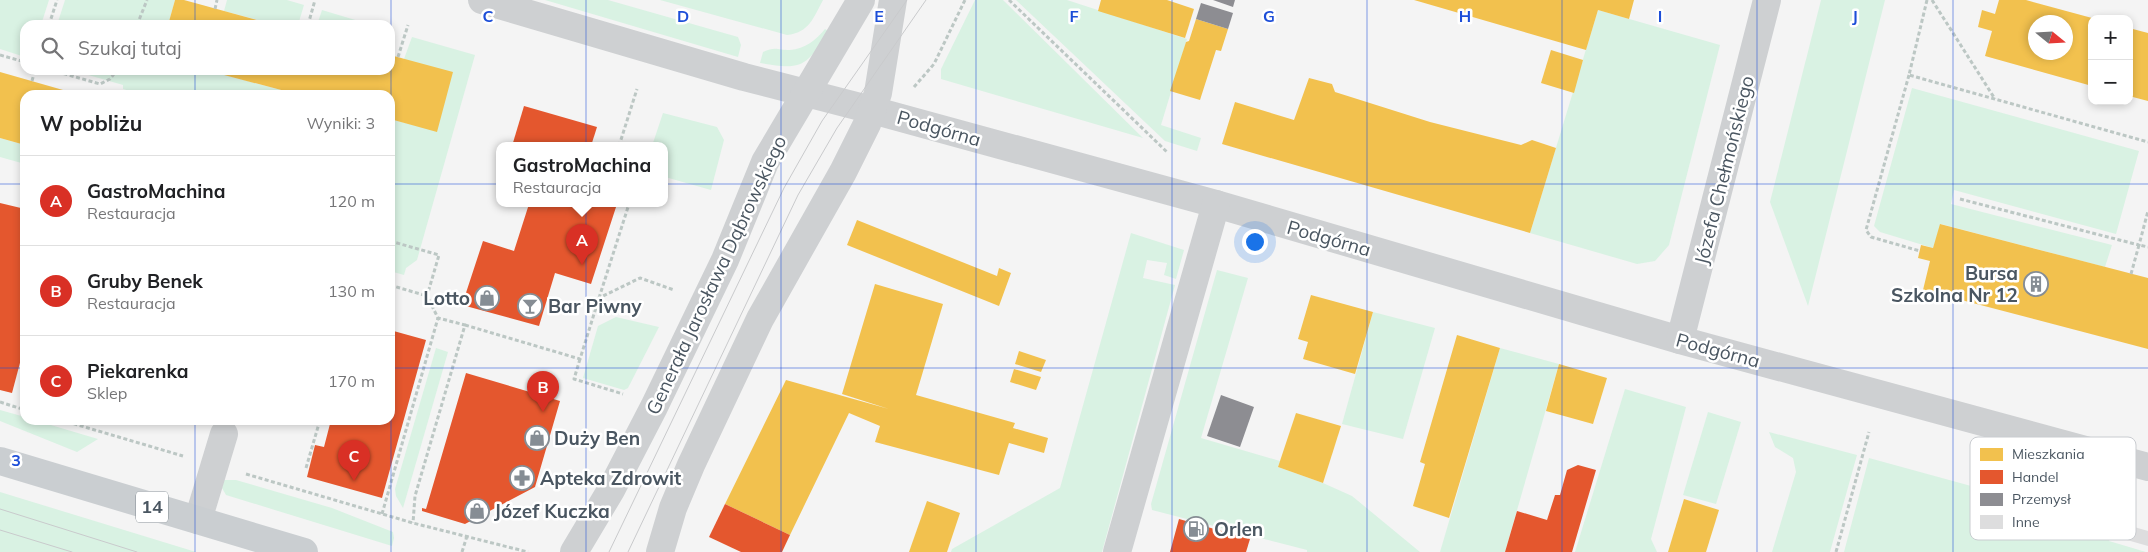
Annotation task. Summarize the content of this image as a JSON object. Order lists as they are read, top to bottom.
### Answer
{
  "streets": {
    "main road": ["14"],
    "street": ["Podgórna", "Józefa Chełmońskiego", "Generała Jarosława Dąbrowskiego"]
  },
  "crossings": [
    ["Podgórna", "Józefa Chełmońskiego"],
    ["Podgórna", "Generała Jarosława Dąbrowskiego"]
  ],
  "places": {
    "building": ["Bursa Szkolna Nr 12"],
    "shop": ["Lotto", "Duży Ben", "Józef Kuczka"],
    "bar": ["Bar Piwny"],
    "pharmacy": ["Apteka Zdrowit"],
    "fuel station": ["Orlen"]
  },
  "legend": [
    "Mieszkania",
    "Handel",
    "Przemysł",
    "Inne"
  ],
  "north": "right",
  "page": {
    "map_buttons": ["+", "−"],
    "search": "Szukaj tutaj",
    "heading": ["W pobliżu", "Wyniki: 3"],
    "popup": ["GastroMachina", "Restauracja"],
    "list": [
      {
        "mark": "A",
        "name": "GastroMachina",
        "note": "Restauracja",
        "value": "120 m"
      },
      {
        "mark": "B",
        "name": "Gruby Benek",
        "note": "Restauracja",
        "value": "130 m"
      },
      {
        "mark": "C",
        "name": "Piekarenka",
        "note": "Sklep",
        "value": "170 m"
      }
    ],
    "pins": ["A", "B", "C"]
  },
  "grid": {
    "columns": [
      "C",
      "D",
      "E",
      "F",
      "G",
      "H",
      "I",
      "J"
    ],
    "rows": ["3"]
  }
}
